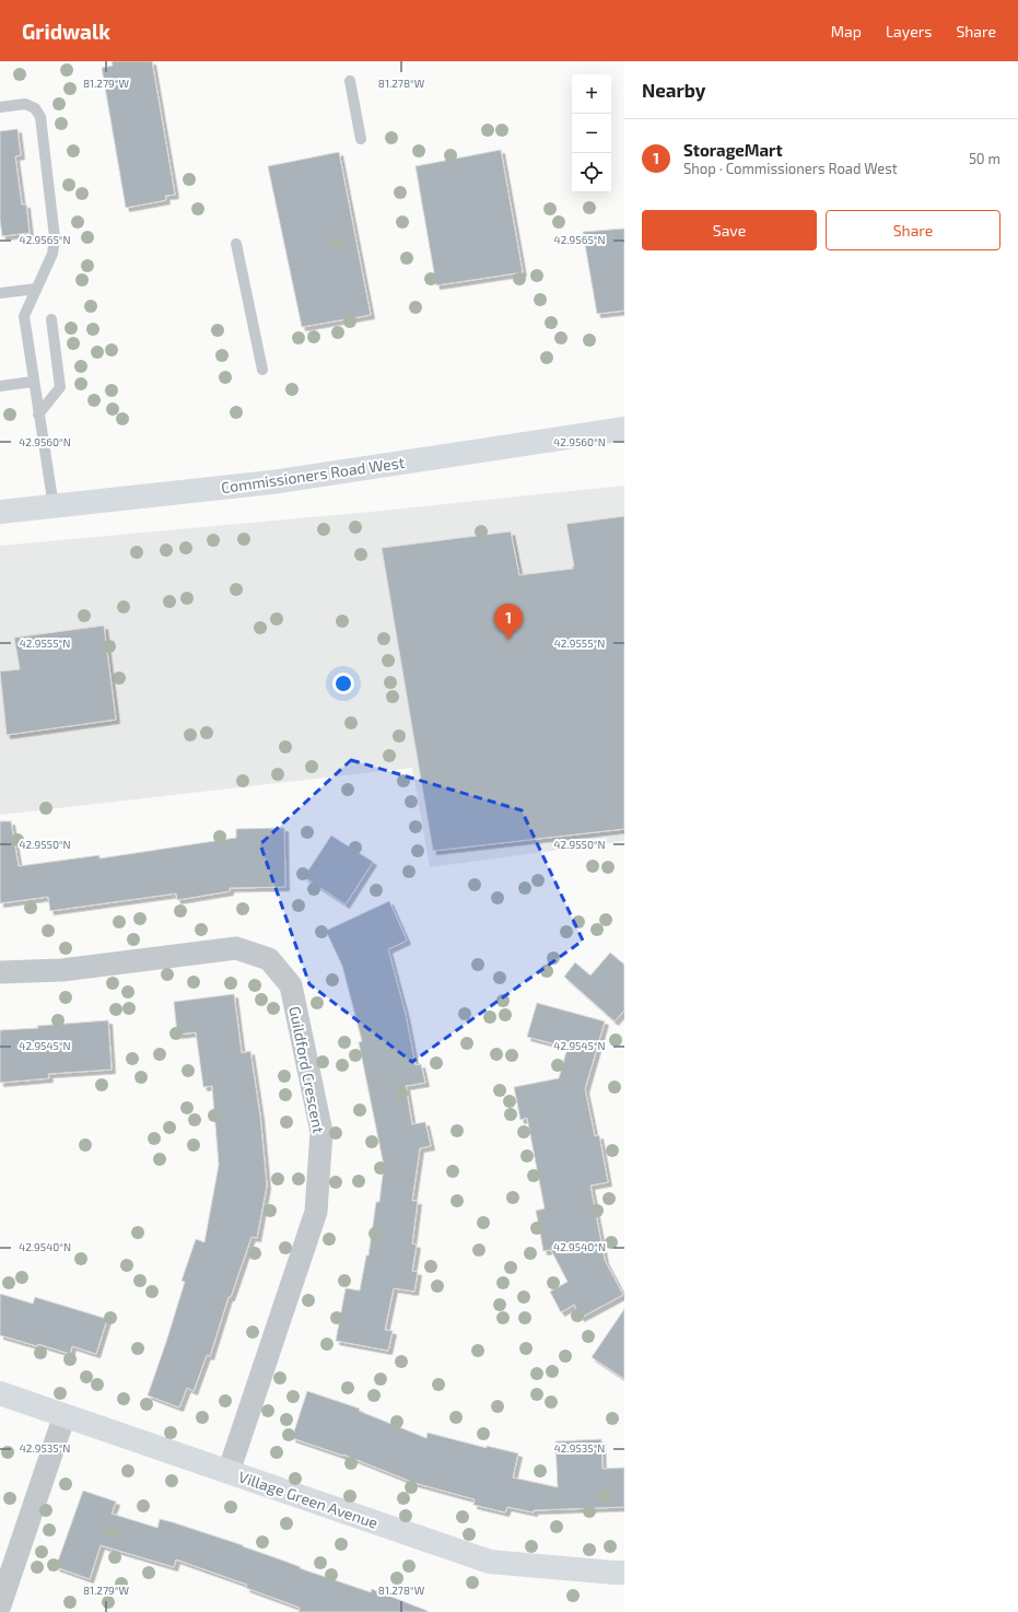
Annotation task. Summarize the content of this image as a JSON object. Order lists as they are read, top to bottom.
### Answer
{
  "streets": {
    "street": ["Commissioners Road West", "Guildford Crescent", "Village Green Avenue"]
  },
  "crossings": [
    ["Guildford Crescent", "Village Green Avenue"]
  ],
  "page": {
    "header": "Gridwalk",
    "nav": ["Map", "Layers", "Share"],
    "heading": "Nearby",
    "map_buttons": ["+", "−"],
    "list": [
      {
        "mark": "1",
        "name": "StorageMart",
        "note": "Shop · Commissioners Road West",
        "value": "50 m"
      }
    ],
    "buttons": ["Save", "Share"],
    "pins": "1"
  },
  "coordinates": [
    "81.279°W",
    "81.278°W",
    "42.9565°N",
    "42.9560°N",
    "42.9555°N",
    "42.9550°N",
    "42.9545°N",
    "42.9540°N",
    "42.9535°N"
  ]
}
